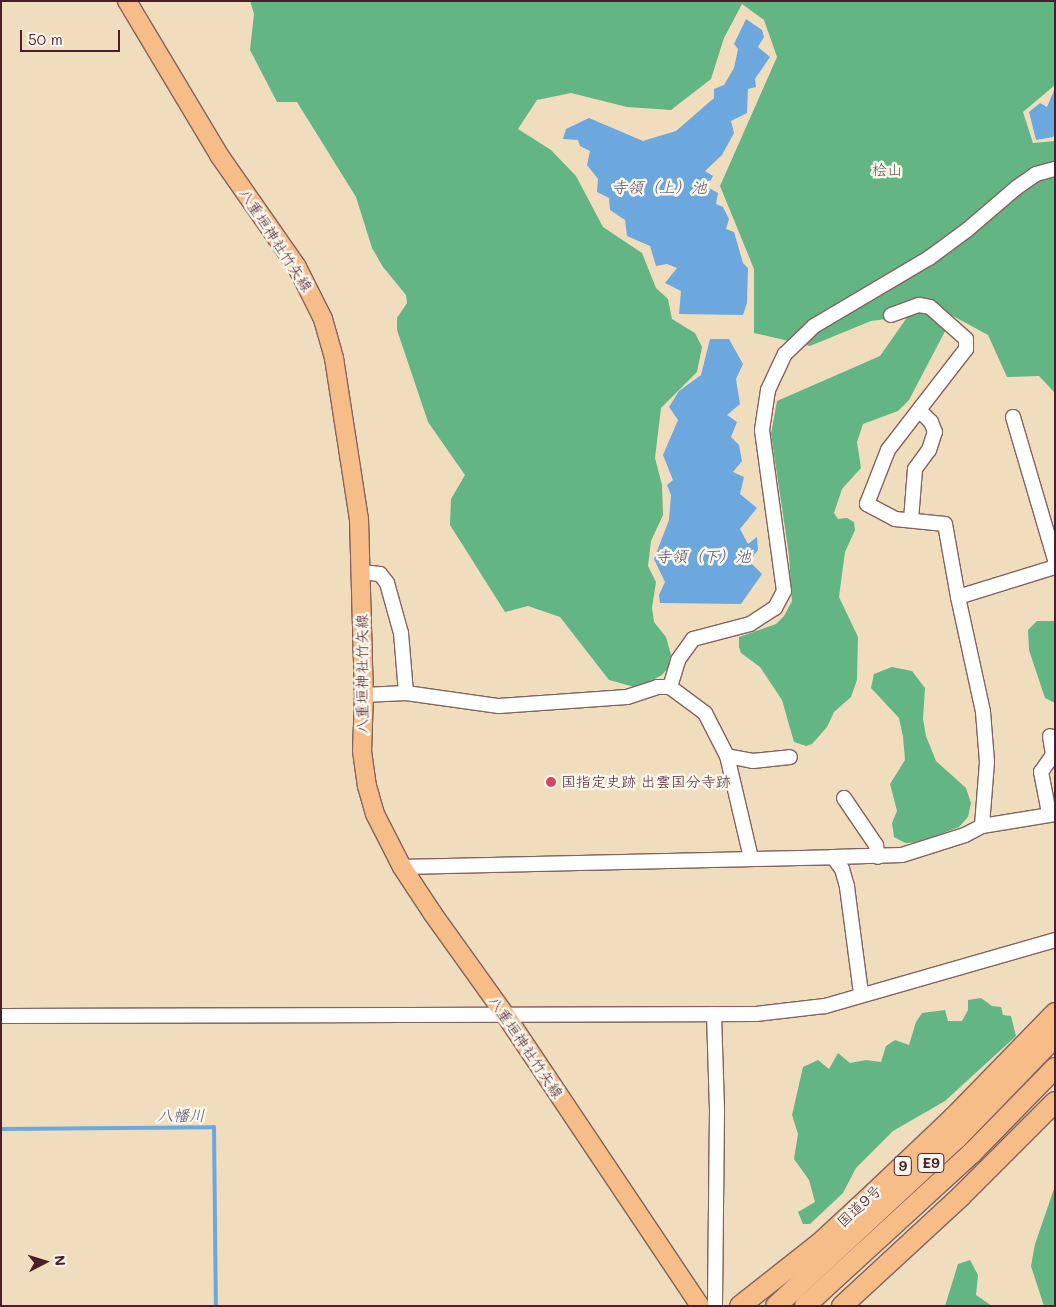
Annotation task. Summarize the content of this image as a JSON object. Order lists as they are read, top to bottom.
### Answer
{
  "streets": {
    "highway": ["E9", "9", "国道9号"],
    "main road": ["八重垣神社竹矢線"]
  },
  "water": ["寺領（上）池", "寺領（下）池", "八幡川"],
  "parks": ["桧山"],
  "places": ["国指定史跡 出雲国分寺跡"],
  "scale_bar": "50 m",
  "north": "right"
}
